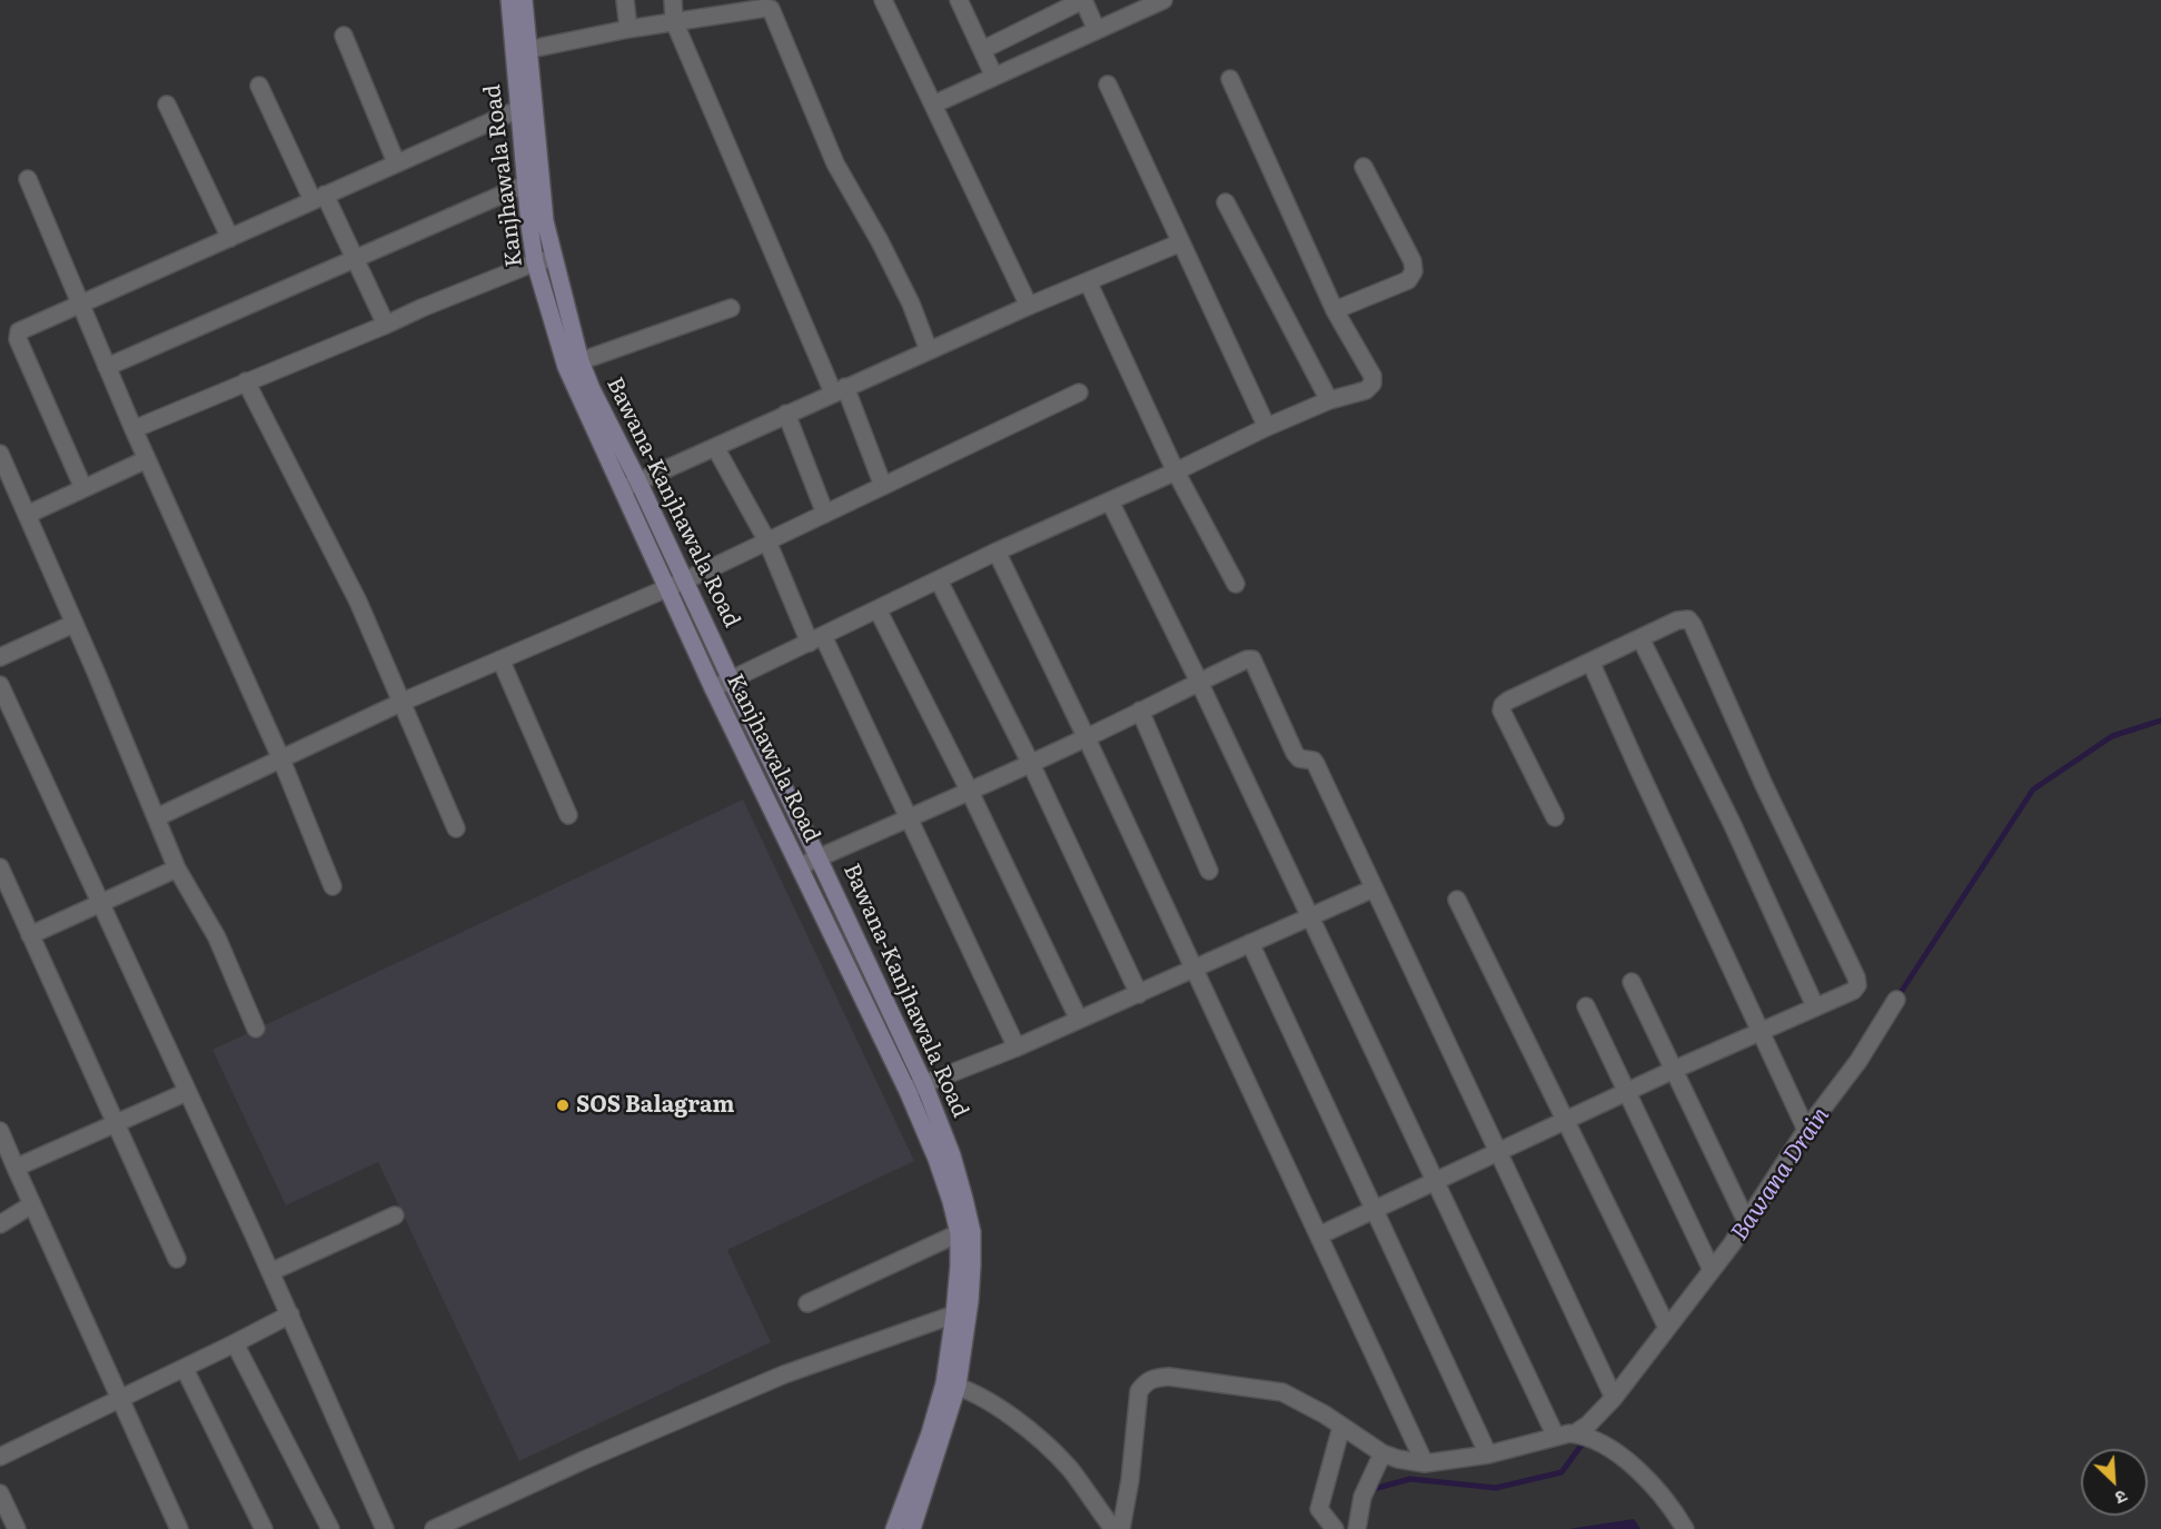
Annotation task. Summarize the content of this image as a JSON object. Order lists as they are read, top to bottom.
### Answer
{
  "streets": {
    "main road": ["Kanjhawala Road", "Bawana-Kanjhawala Road"]
  },
  "crossings": [
    ["Kanjhawala Road", "Bawana-Kanjhawala Road"]
  ],
  "water": ["Bawana Drain"],
  "places": ["SOS Balagram"],
  "north": "bottom right"
}
